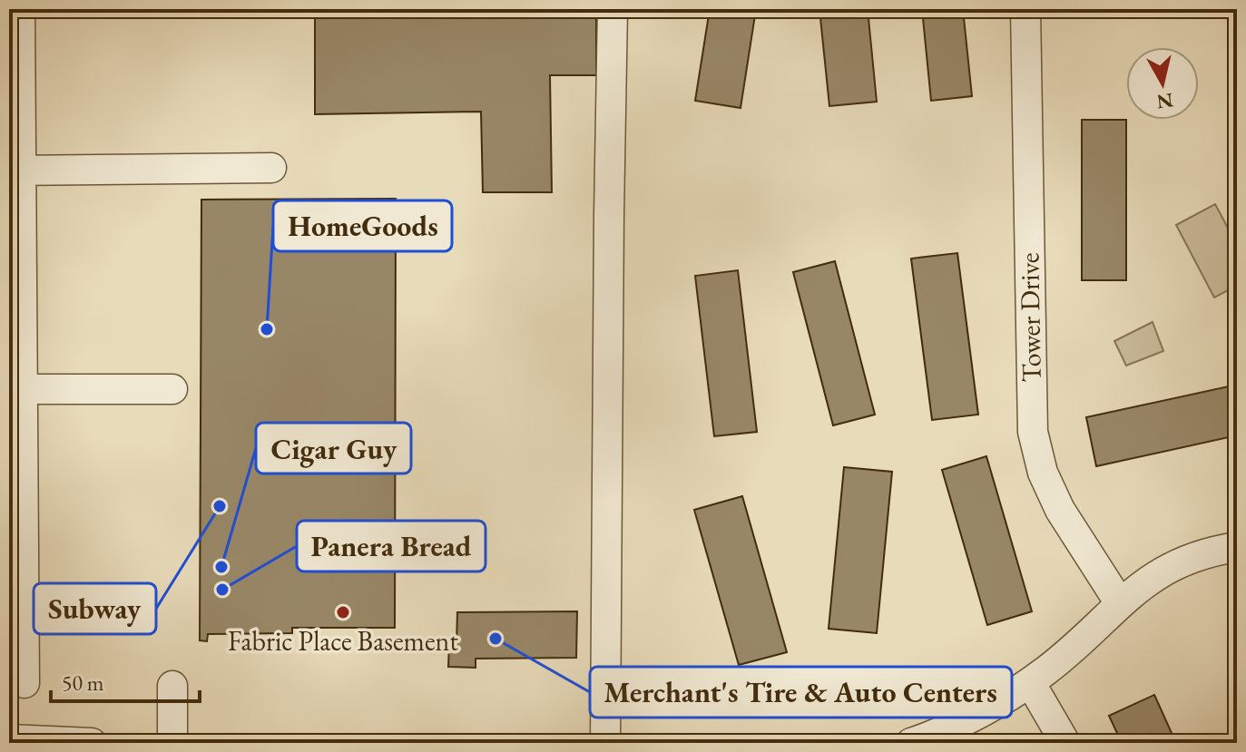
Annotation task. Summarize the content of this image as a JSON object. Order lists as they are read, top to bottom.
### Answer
{
  "streets": {
    "street": ["Tower Drive"]
  },
  "places": [
    "HomeGoods",
    "Subway",
    "Cigar Guy",
    "Panera Bread",
    "Fabric Place Basement",
    "Merchant's Tire & Auto Centers"
  ],
  "scale_bar": "50 m",
  "north": "bottom"
}
